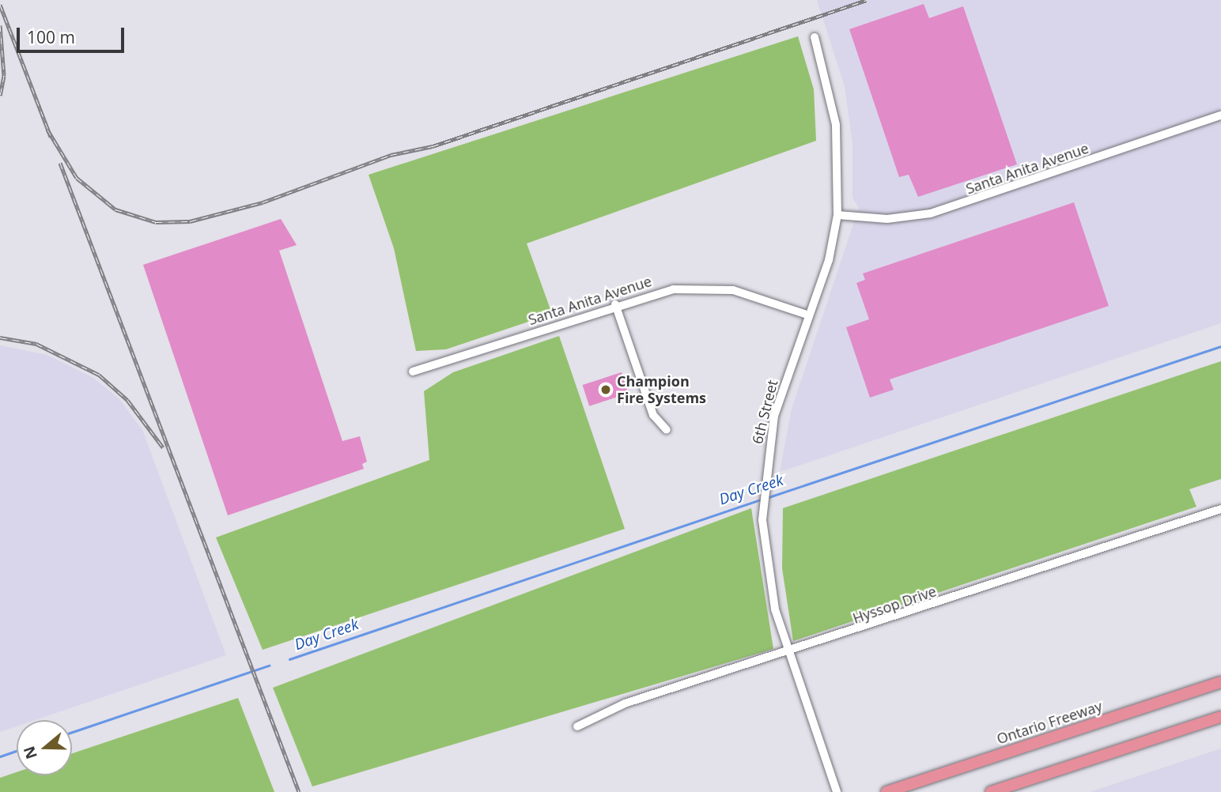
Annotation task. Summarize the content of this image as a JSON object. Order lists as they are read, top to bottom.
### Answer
{
  "streets": {
    "highway": ["Ontario Freeway"],
    "street": ["Santa Anita Avenue", "6th Street", "Hyssop Drive"]
  },
  "crossings": [
    ["Santa Anita Avenue", "6th Street"],
    ["6th Street", "Hyssop Drive"]
  ],
  "water": ["Day Creek"],
  "places": ["Champion Fire Systems"],
  "scale_bar": "100 m",
  "north": "left"
}
